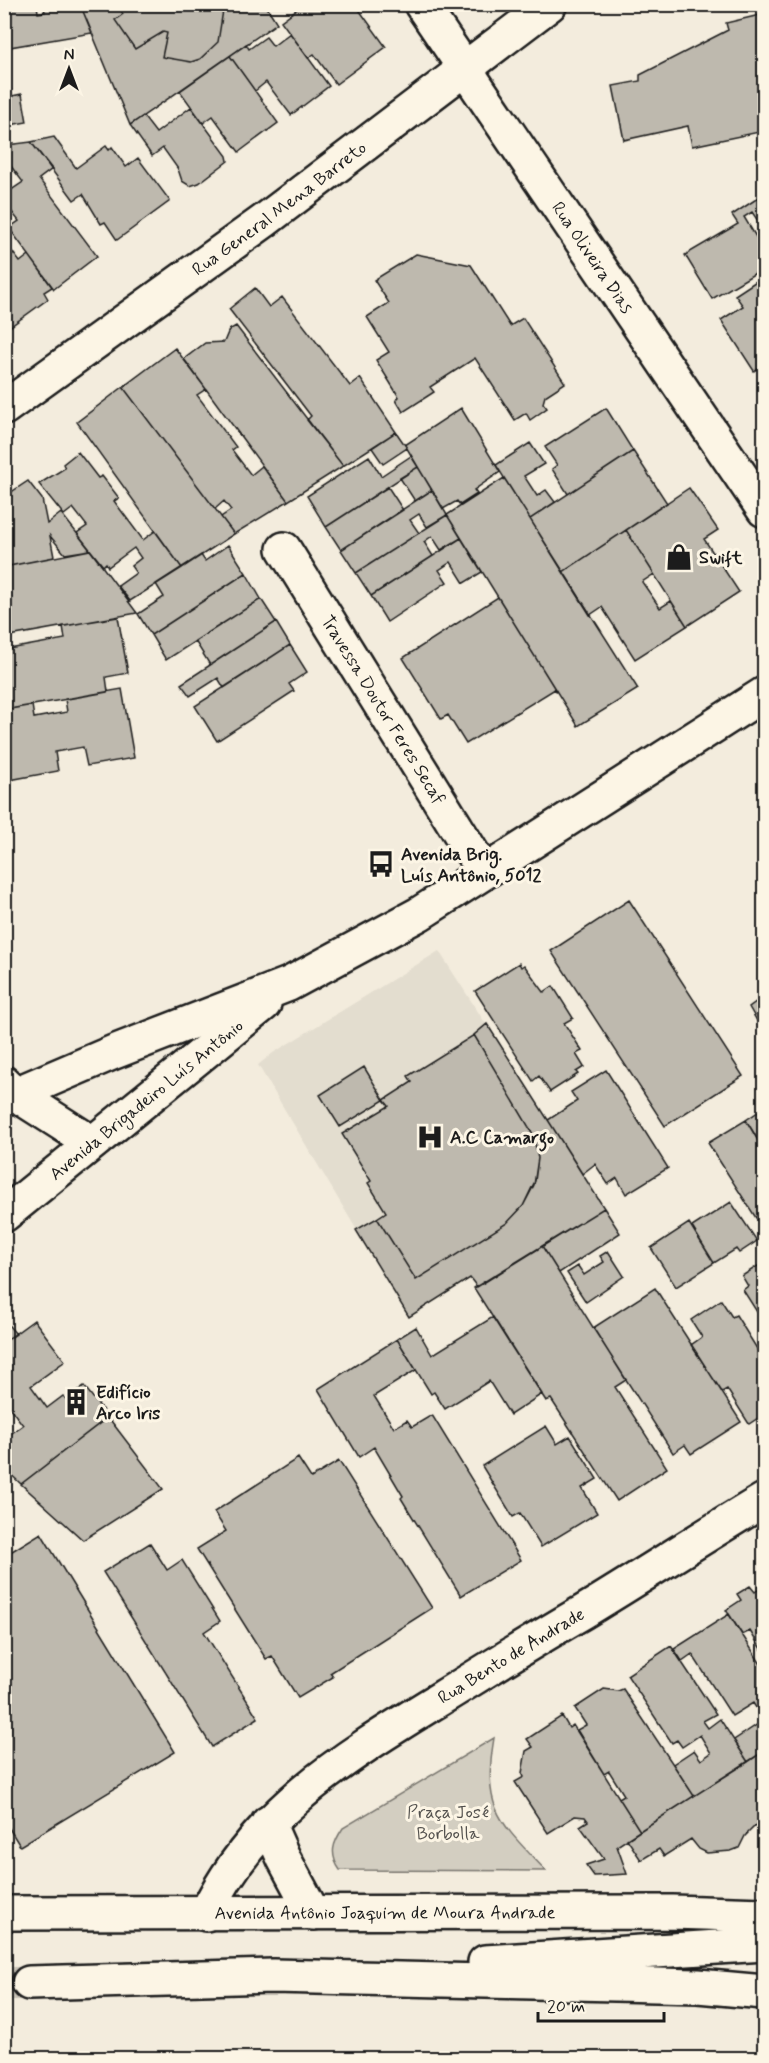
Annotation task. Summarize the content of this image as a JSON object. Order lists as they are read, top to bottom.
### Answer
{
  "streets": {
    "main road": [
      "Rua General Mena Barreto",
      "Rua Oliveira Dias",
      "Travessa Doutor Feres Secaf",
      "Avenida Brigadeiro Luís Antônio",
      "Rua Bento de Andrade",
      "Avenida Antônio Joaquim de Moura Andrade"
    ]
  },
  "crossings": [
    ["Rua General Mena Barreto", "Rua Oliveira Dias"],
    ["Travessa Doutor Feres Secaf", "Avenida Brigadeiro Luís Antônio"],
    ["Rua Bento de Andrade", "Avenida Antônio Joaquim de Moura Andrade"]
  ],
  "parks": ["Praça José Borbolla"],
  "places": {
    "shop": ["Swift"],
    "bus stop": ["Avenida Brig. Luís Antônio, 5012"],
    "hospital": ["A.C Camargo"],
    "building": ["Edifício Arco Iris"]
  },
  "scale_bar": "20 m",
  "north": "top"
}
